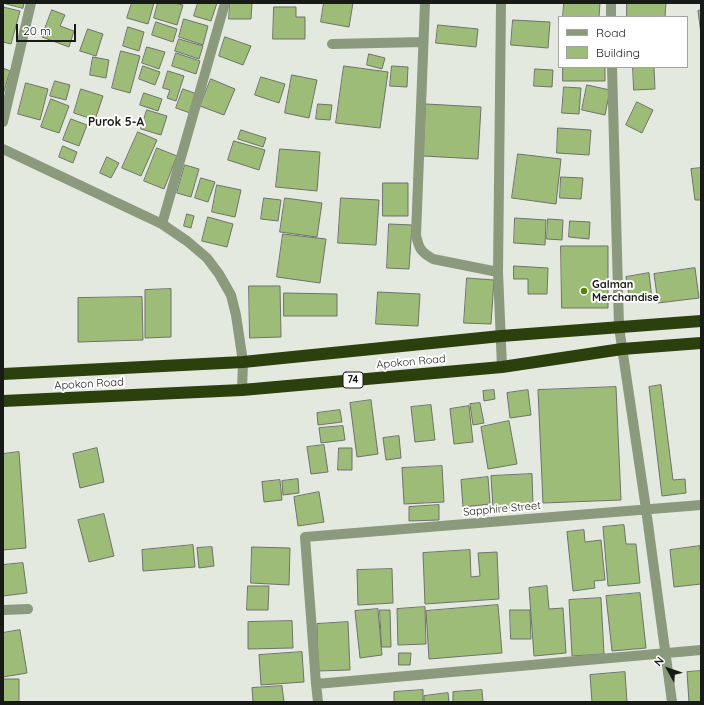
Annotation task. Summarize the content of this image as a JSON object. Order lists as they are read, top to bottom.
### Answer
{
  "streets": {
    "highway": ["Apokon Road", "74"],
    "street": ["Sapphire Street"]
  },
  "districts": ["Purok 5-A"],
  "places": ["Galman Merchandise"],
  "legend": ["Road", "Building"],
  "scale_bar": "20 m",
  "north": "top left"
}
